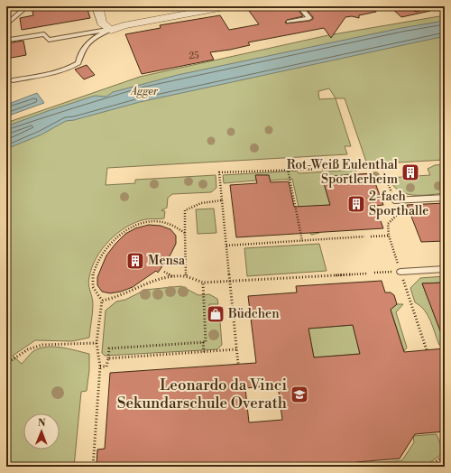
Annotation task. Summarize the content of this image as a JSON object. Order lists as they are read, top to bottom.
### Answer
{
  "parks": ["Agger"],
  "places": {
    "building": ["Rot-Weiß Eulenthal Sportlerheim", "2-fach Sporthalle", "Mensa"],
    "shop": ["Büdchen"],
    "school or university": ["Leonardo da Vinci Sekundarschule Overath"]
  },
  "house_numbers": ["25"],
  "north": "top"
}
